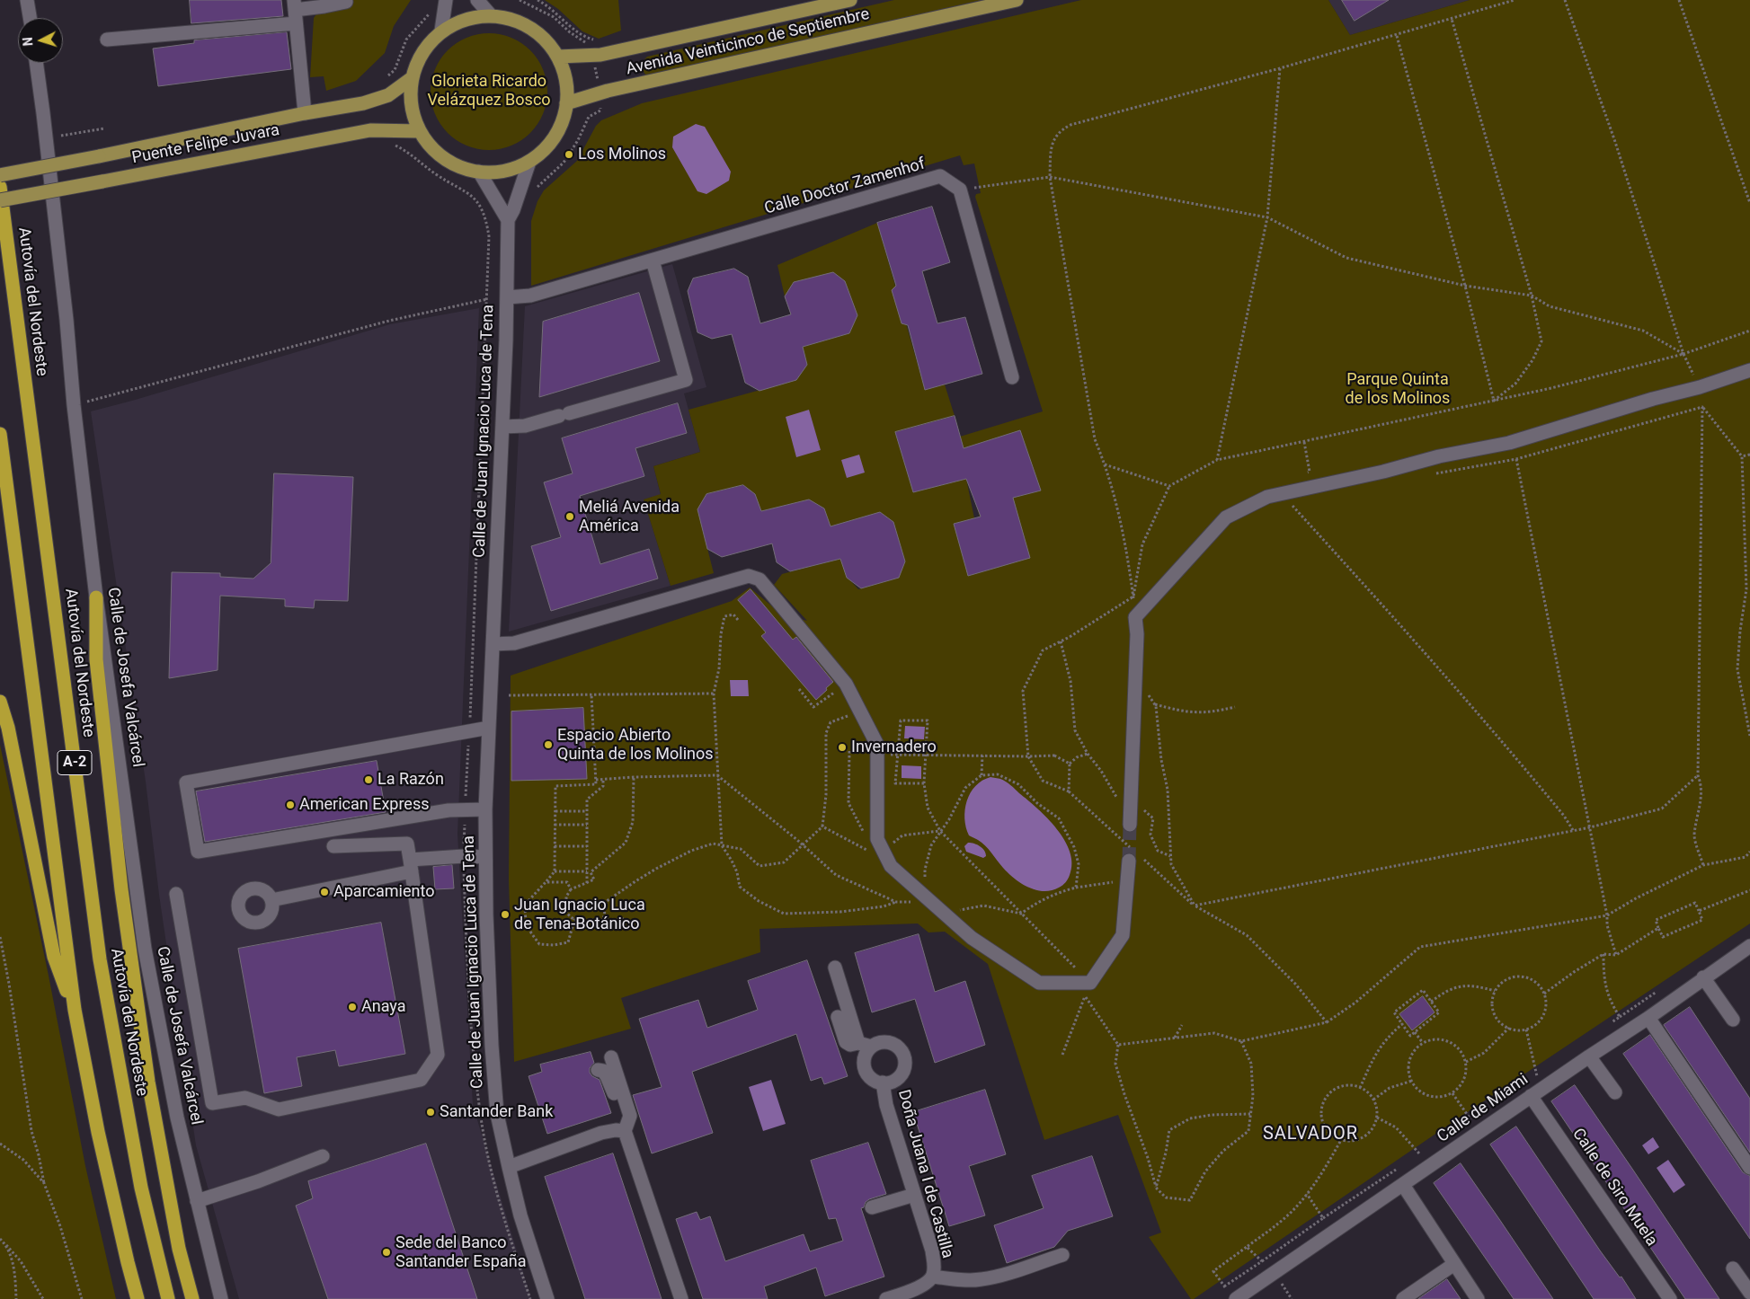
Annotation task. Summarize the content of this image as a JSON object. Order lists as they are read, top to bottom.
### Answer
{
  "streets": {
    "highway": ["Autovía del Nordeste", "A-2"],
    "main road": ["Avenida Veinticinco de Septiembre", "Puente Felipe Juvara"],
    "street": [
      "Calle Doctor Zamenhof",
      "Calle de Juan Ignacio Luca de Tena",
      "Calle de Josefa Valcárcel",
      "Calle de Miami",
      "Doña Juana I de Castilla",
      "Calle de Siro Muela"
    ]
  },
  "crossings": [
    ["Avenida Veinticinco de Septiembre", "Puente Felipe Juvara"],
    ["Avenida Veinticinco de Septiembre", "Calle de Juan Ignacio Luca de Tena"],
    ["Puente Felipe Juvara", "Calle de Juan Ignacio Luca de Tena"],
    ["Calle Doctor Zamenhof", "Calle de Juan Ignacio Luca de Tena"],
    ["Calle de Miami", "Calle de Siro Muela"]
  ],
  "districts": ["SALVADOR"],
  "parks": ["Glorieta Ricardo Velázquez Bosco", "Parque Quinta de los Molinos"],
  "places": [
    "Los Molinos",
    "Meliá Avenida América",
    "Espacio Abierto Quinta de los Molinos",
    "Invernadero",
    "La Razón",
    "American Express",
    "Aparcamiento",
    "Juan Ignacio Luca de Tena-Botánico",
    "Anaya",
    "Santander Bank",
    "Sede del Banco Santander España"
  ],
  "north": "left"
}
